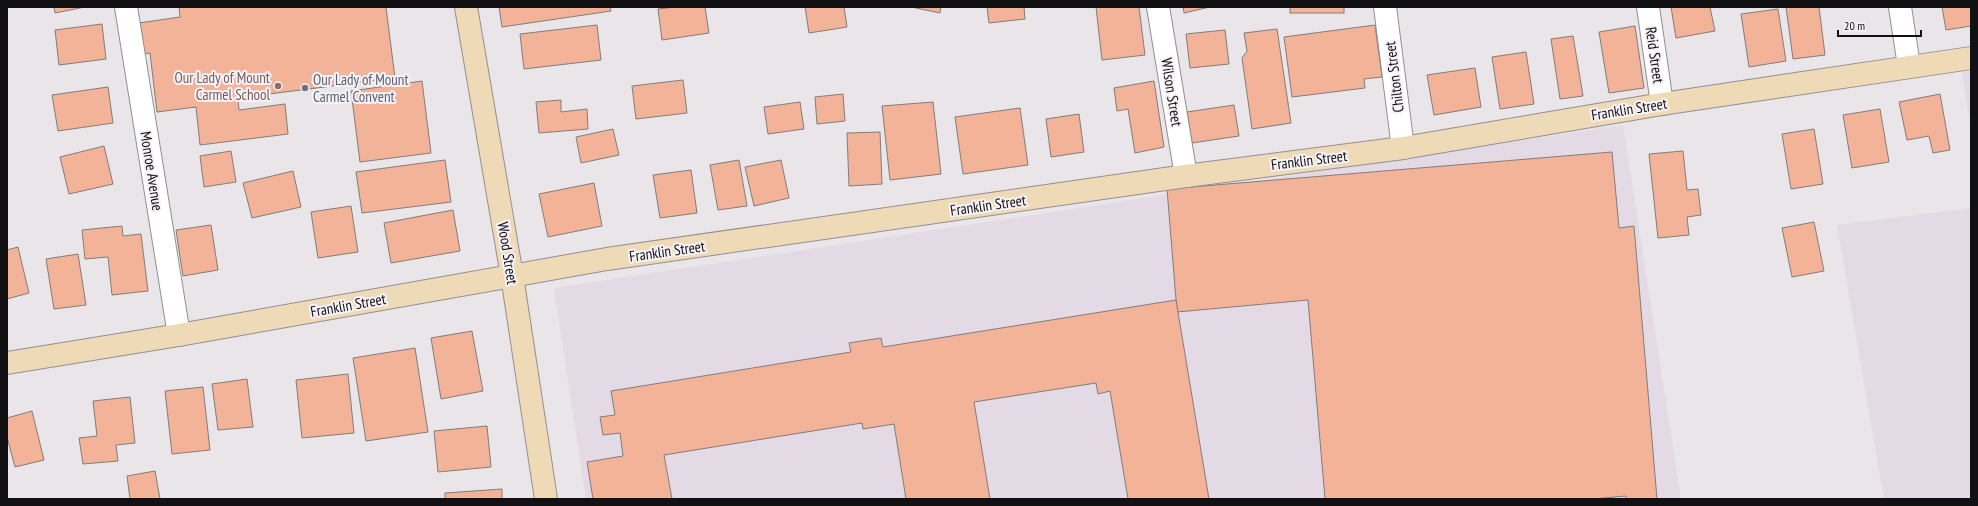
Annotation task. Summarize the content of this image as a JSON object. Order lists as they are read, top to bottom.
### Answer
{
  "streets": {
    "street": [
      "Reid Street",
      "Chilton Street",
      "Wilson Street",
      "Franklin Street",
      "Monroe Avenue",
      "Wood Street"
    ]
  },
  "crossings": [
    ["Reid Street", "Franklin Street"],
    ["Chilton Street", "Franklin Street"],
    ["Wilson Street", "Franklin Street"],
    ["Franklin Street", "Monroe Avenue"],
    ["Franklin Street", "Wood Street"]
  ],
  "places": ["Our Lady of Mount Carmel School", "Our Lady of Mount Carmel Convent"],
  "scale_bar": "20 m"
}
